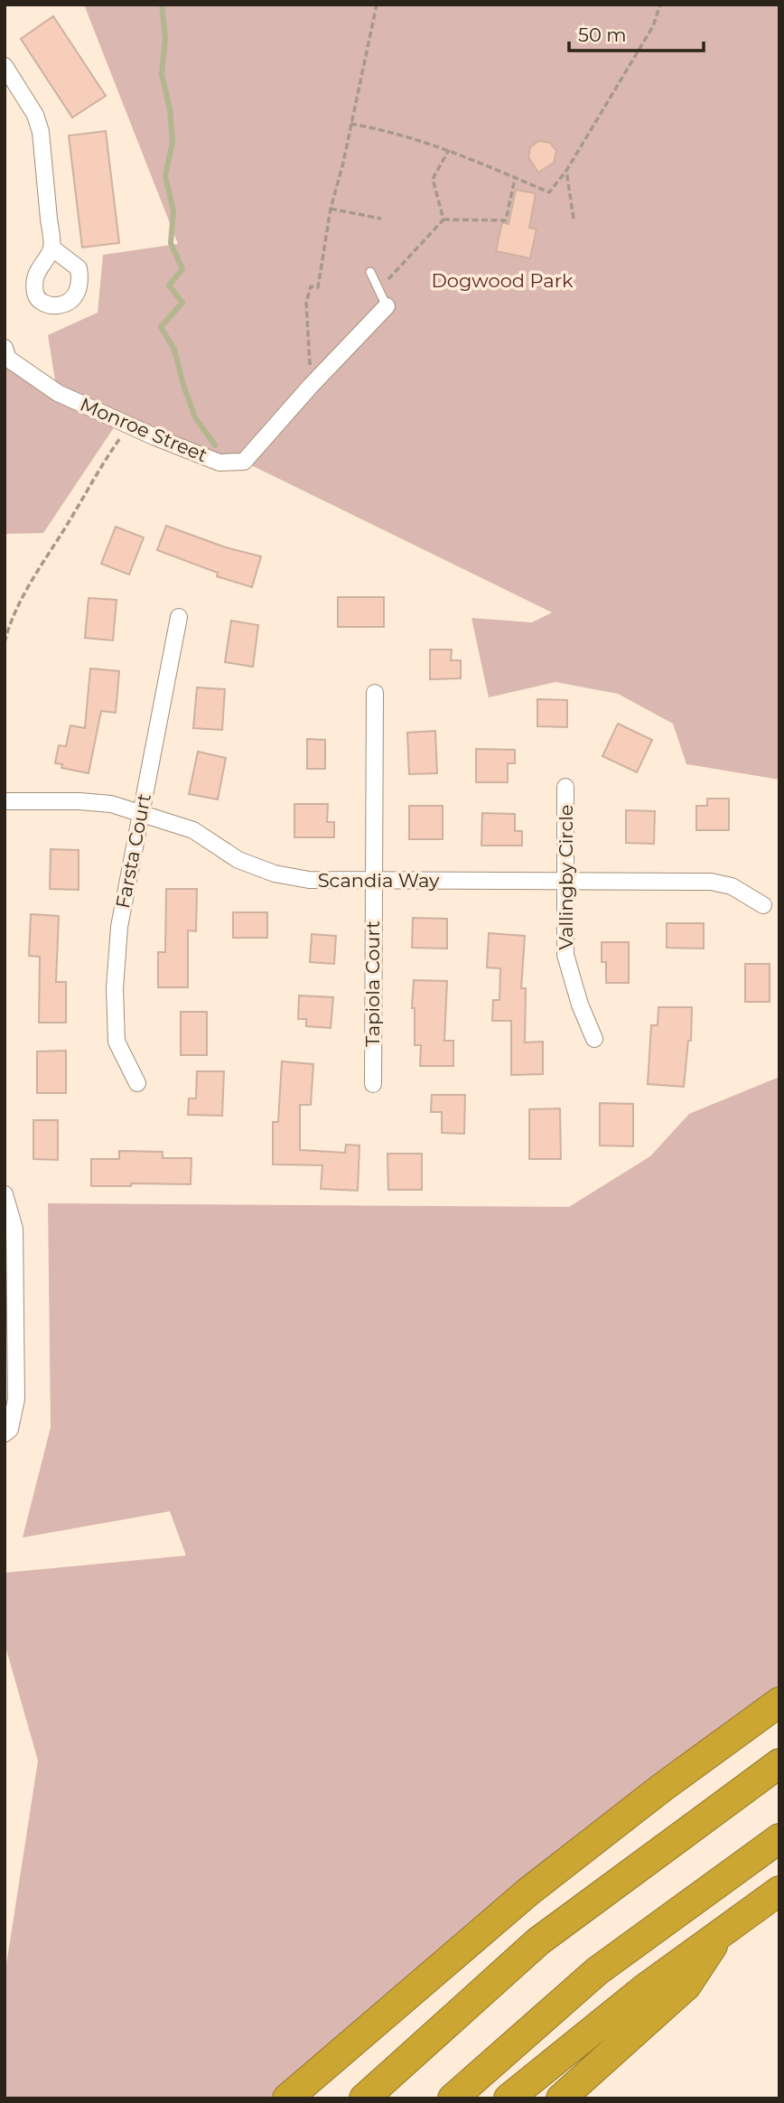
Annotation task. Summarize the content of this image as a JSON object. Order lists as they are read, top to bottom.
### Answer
{
  "streets": {
    "street": [
      "Monroe Street",
      "Farsta Court",
      "Vallingby Circle",
      "Scandia Way",
      "Tapiola Court"
    ]
  },
  "crossings": [
    ["Farsta Court", "Scandia Way"],
    ["Vallingby Circle", "Scandia Way"],
    ["Scandia Way", "Tapiola Court"]
  ],
  "parks": ["Dogwood Park"],
  "scale_bar": "50 m"
}
